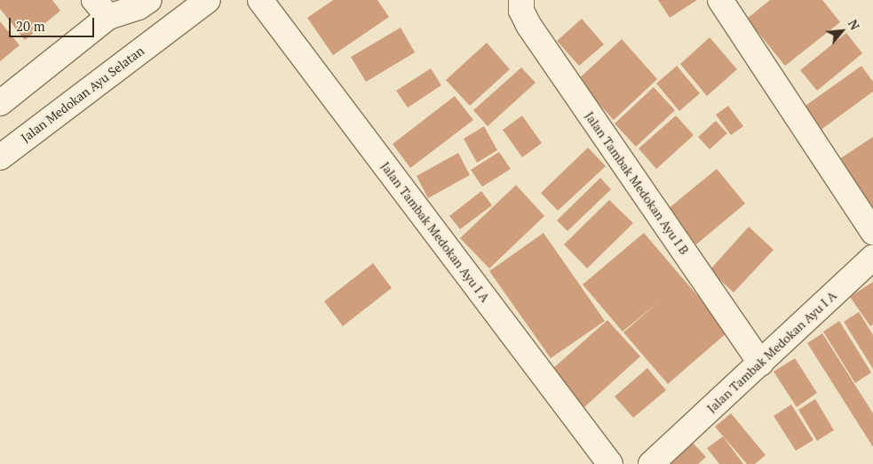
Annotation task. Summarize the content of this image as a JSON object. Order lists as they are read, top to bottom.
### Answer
{
  "streets": {
    "street": ["Jalan Medokan Ayu Selatan", "Jalan Tambak Medokan Ayu I B", "Jalan Tambak Medokan Ayu I A"]
  },
  "crossings": [
    ["Jalan Tambak Medokan Ayu I B", "Jalan Tambak Medokan Ayu I A"]
  ],
  "scale_bar": "20 m",
  "north": "top right"
}
